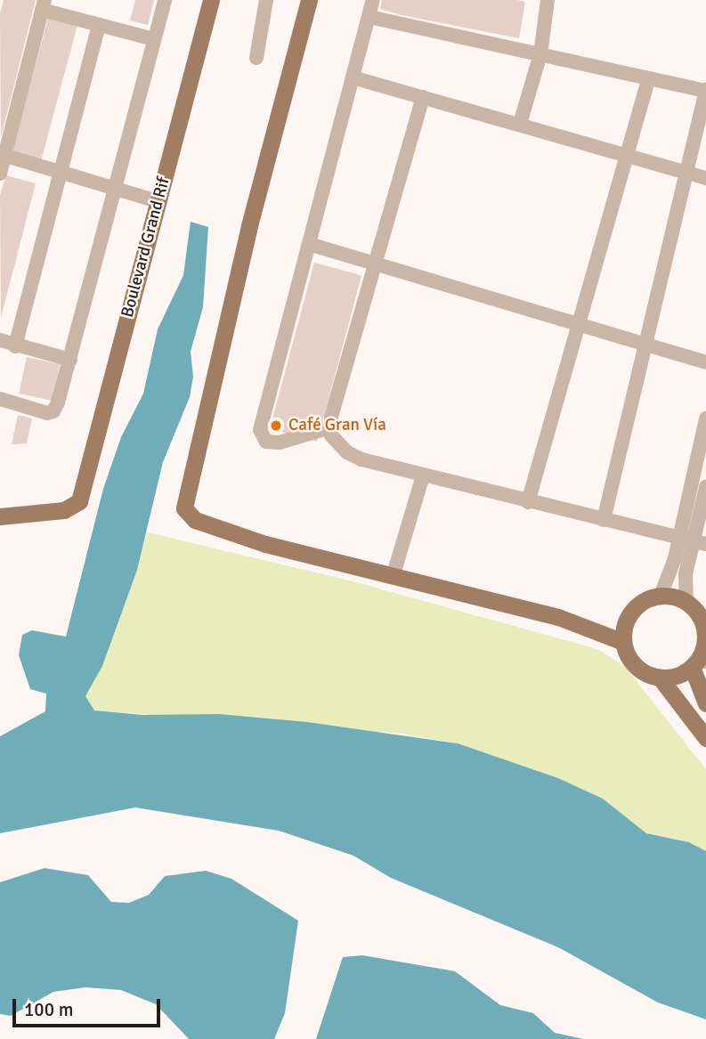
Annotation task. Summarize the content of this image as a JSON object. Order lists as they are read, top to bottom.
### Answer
{
  "streets": {
    "main road": ["Boulevard Grand Rif"]
  },
  "places": ["Café Gran Vía"],
  "scale_bar": "100 m"
}
